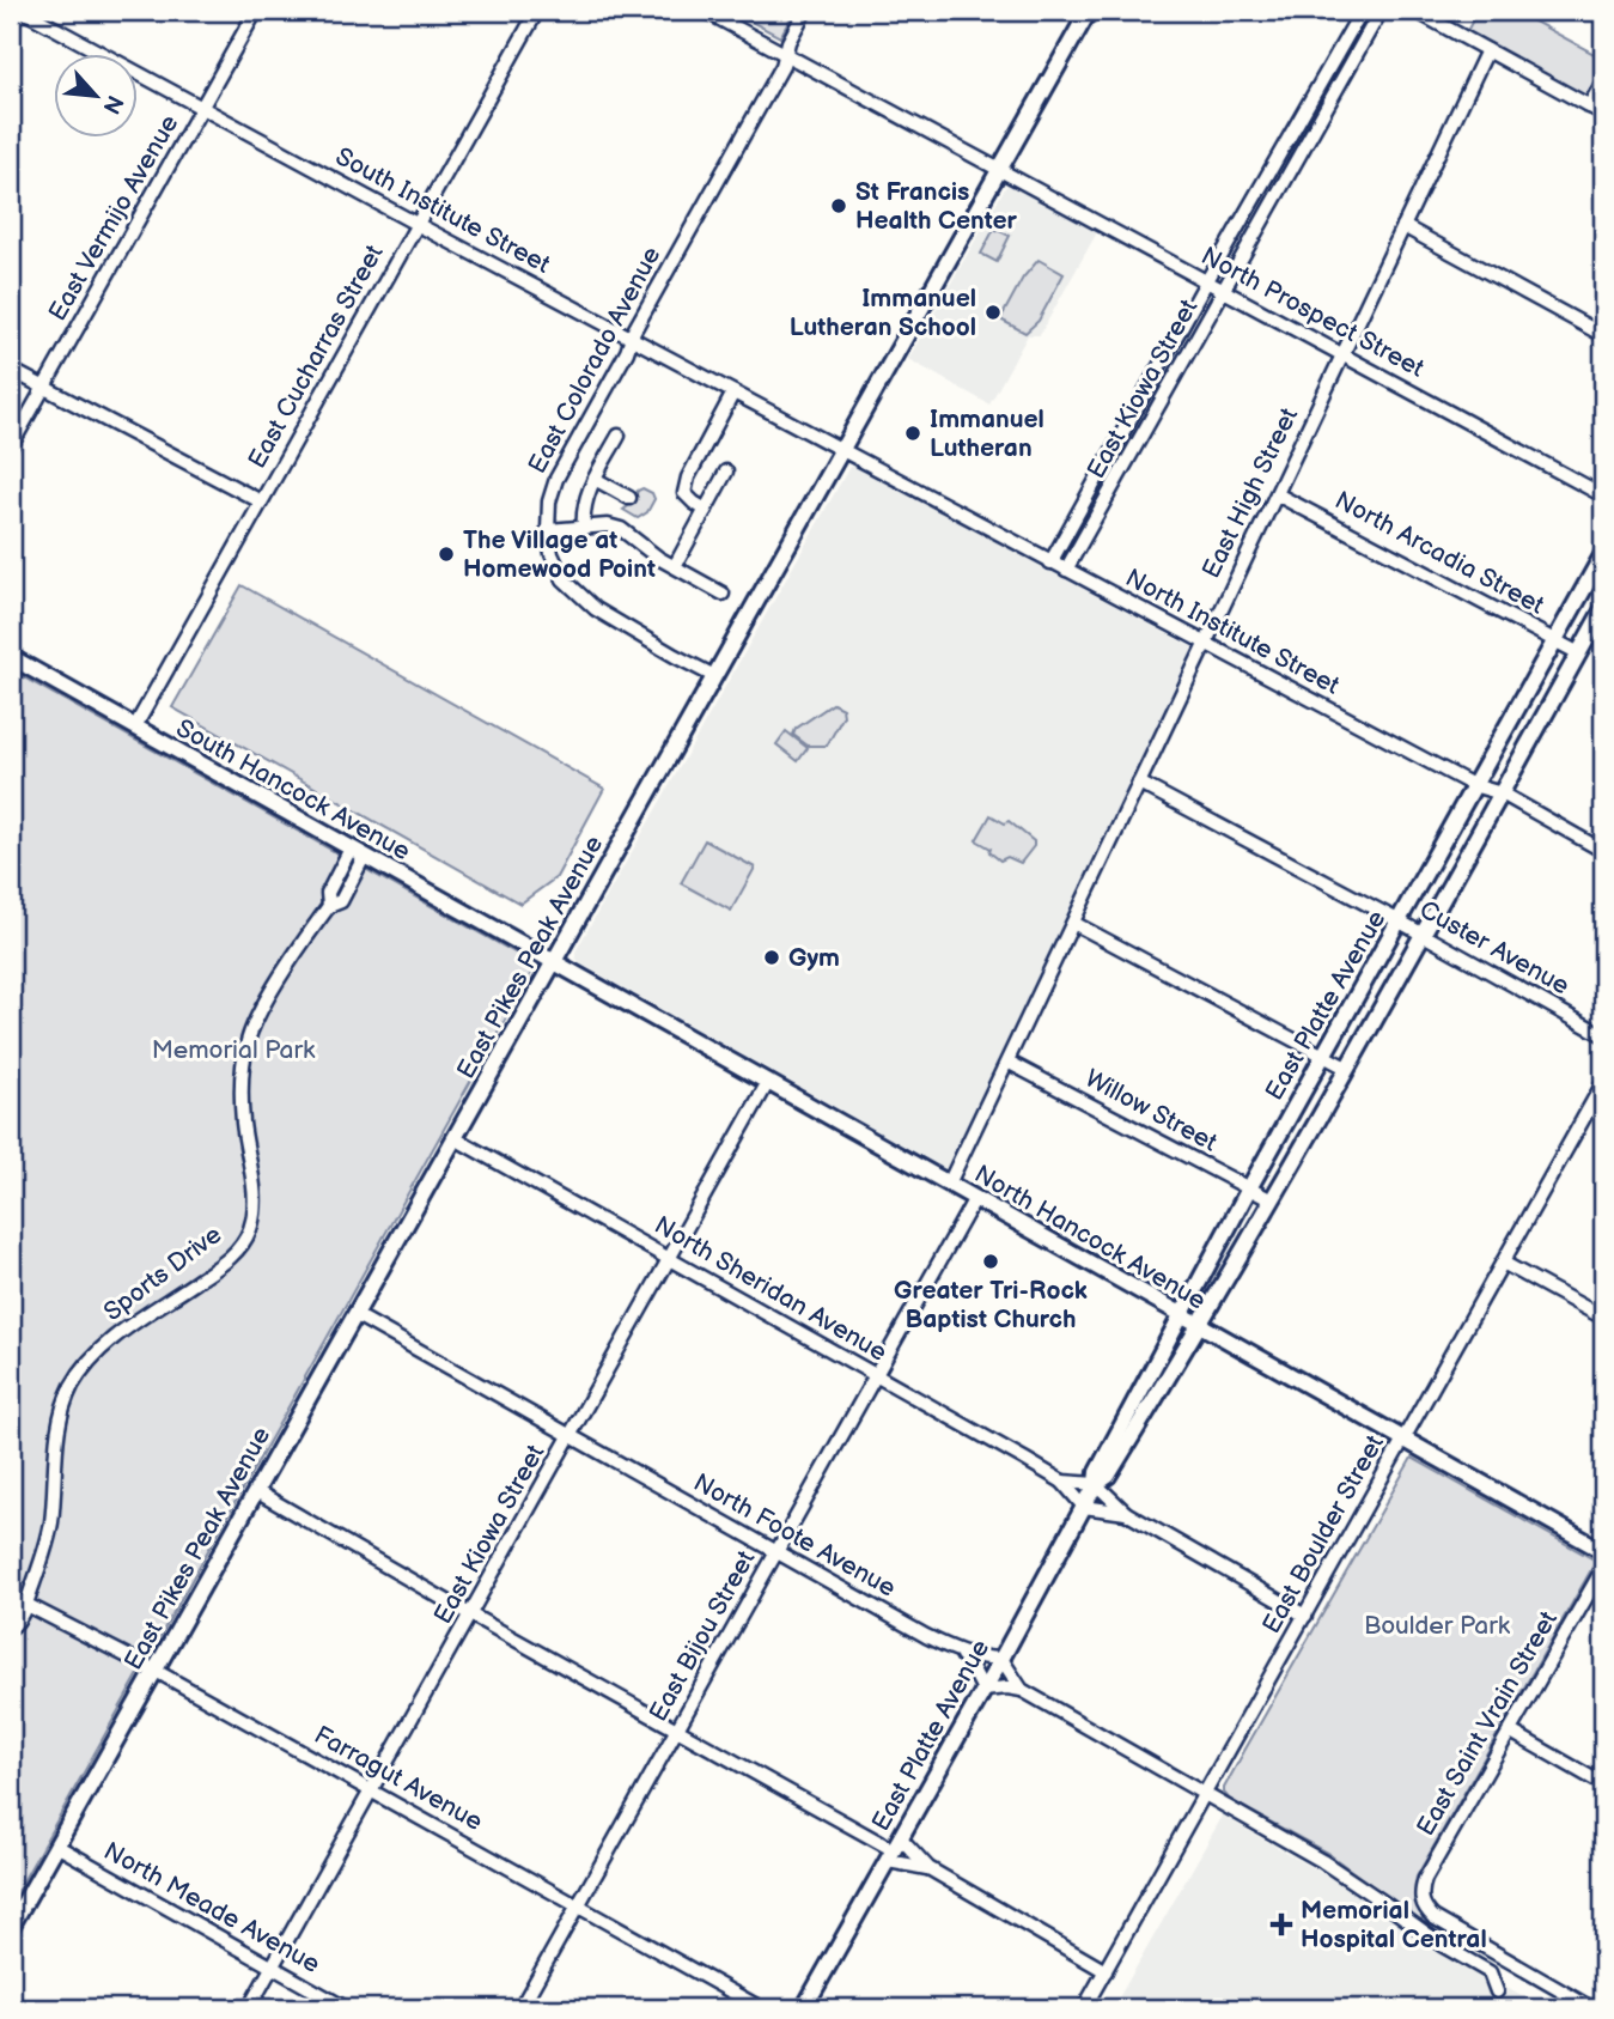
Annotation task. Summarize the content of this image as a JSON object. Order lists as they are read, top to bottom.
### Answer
{
  "streets": {
    "main road": [
      "South Hancock Avenue",
      "East Pikes Peak Avenue",
      "East Platte Avenue",
      "North Hancock Avenue"
    ],
    "street": [
      "South Institute Street",
      "East Vermijo Avenue",
      "North Prospect Street",
      "East Cucharras Street",
      "East Colorado Avenue",
      "East Kiowa Street",
      "East High Street",
      "North Arcadia Street",
      "North Institute Street",
      "Custer Avenue",
      "Willow Street",
      "Sports Drive",
      "North Sheridan Avenue",
      "East Boulder Street",
      "North Foote Avenue",
      "East Bijou Street",
      "East Saint Vrain Street",
      "Farragut Avenue",
      "North Meade Avenue"
    ]
  },
  "crossings": [
    ["South Institute Street", "East Vermijo Avenue"],
    ["South Institute Street", "East Cucharras Street"],
    ["South Institute Street", "East Colorado Avenue"],
    ["South Institute Street", "North Institute Street"],
    ["South Institute Street", "East Pikes Peak Avenue"],
    ["North Prospect Street", "East Colorado Avenue"],
    ["North Prospect Street", "East Kiowa Street"],
    ["North Prospect Street", "East High Street"],
    ["North Prospect Street", "East Pikes Peak Avenue"],
    ["East Cucharras Street", "South Hancock Avenue"],
    ["East Colorado Avenue", "East Pikes Peak Avenue"],
    ["East Kiowa Street", "North Institute Street"],
    ["East Kiowa Street", "North Hancock Avenue"],
    ["East Kiowa Street", "North Sheridan Avenue"],
    ["East Kiowa Street", "North Foote Avenue"],
    ["East Kiowa Street", "Farragut Avenue"],
    ["East Kiowa Street", "North Meade Avenue"],
    ["East High Street", "North Arcadia Street"],
    ["East High Street", "North Institute Street"],
    ["East High Street", "Custer Avenue"],
    ["East High Street", "Willow Street"],
    ["East High Street", "North Hancock Avenue"],
    ["North Arcadia Street", "East Platte Avenue"],
    ["North Institute Street", "East Pikes Peak Avenue"],
    ["North Institute Street", "East Platte Avenue"],
    ["South Hancock Avenue", "East Pikes Peak Avenue"],
    ["South Hancock Avenue", "North Hancock Avenue"],
    ["South Hancock Avenue", "Sports Drive"],
    ["Custer Avenue", "East Platte Avenue"],
    ["East Pikes Peak Avenue", "North Hancock Avenue"],
    ["East Pikes Peak Avenue", "North Sheridan Avenue"],
    ["East Pikes Peak Avenue", "North Foote Avenue"],
    ["East Pikes Peak Avenue", "Farragut Avenue"],
    ["East Pikes Peak Avenue", "North Meade Avenue"],
    ["East Platte Avenue", "Willow Street"],
    ["East Platte Avenue", "North Hancock Avenue"],
    ["East Platte Avenue", "North Sheridan Avenue"],
    ["East Platte Avenue", "North Foote Avenue"],
    ["North Hancock Avenue", "East Boulder Street"],
    ["North Hancock Avenue", "East Bijou Street"],
    ["Sports Drive", "Farragut Avenue"],
    ["North Sheridan Avenue", "East Bijou Street"],
    ["North Foote Avenue", "East Bijou Street"],
    ["East Bijou Street", "Farragut Avenue"]
  ],
  "parks": ["Memorial Park", "Boulder Park"],
  "places": {
    "other": [
      "St Francis Health Center",
      "Immanuel Lutheran School",
      "Immanuel Lutheran",
      "The Village at Homewood Point",
      "Gym",
      "Greater Tri-Rock Baptist Church"
    ],
    "health": ["Memorial Hospital Central"]
  },
  "north": "bottom right"
}
